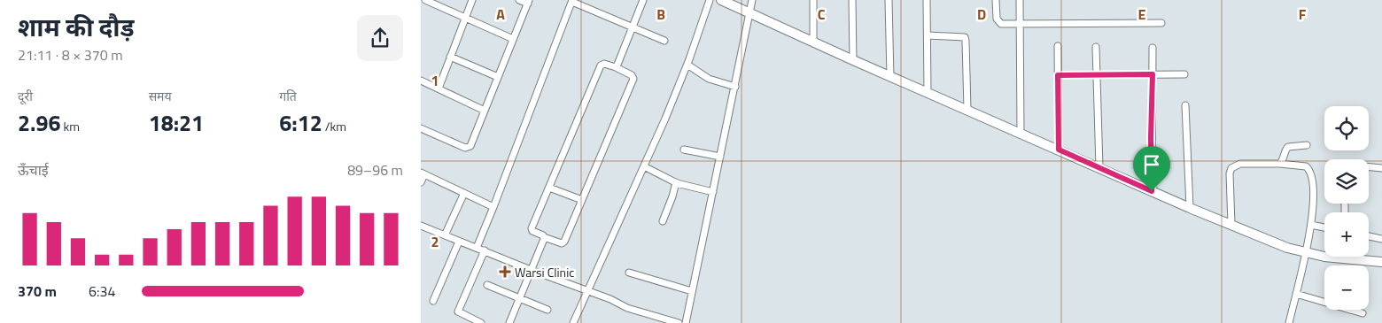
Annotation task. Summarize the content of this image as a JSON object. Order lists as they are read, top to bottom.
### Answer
{
  "places": {
    "health": ["Warsi Clinic"]
  },
  "page": {
    "heading": ["शाम की दौड़", "21:11 · 8 × 370 m"],
    "stats": [
      ["दूरी", "2.96 km"],
      ["समय", "18:21"],
      ["गति", "6:12 /km"]
    ],
    "map_buttons": ["+", "−"],
    "chart": ["ऊँचाई", "89–96 m"],
    "list": [
      {
        "name": "370 m",
        "note": "6:34"
      }
    ]
  },
  "grid": {
    "columns": [
      "A",
      "B",
      "C",
      "D",
      "E",
      "F"
    ],
    "rows": ["1", "2"]
  }
}
